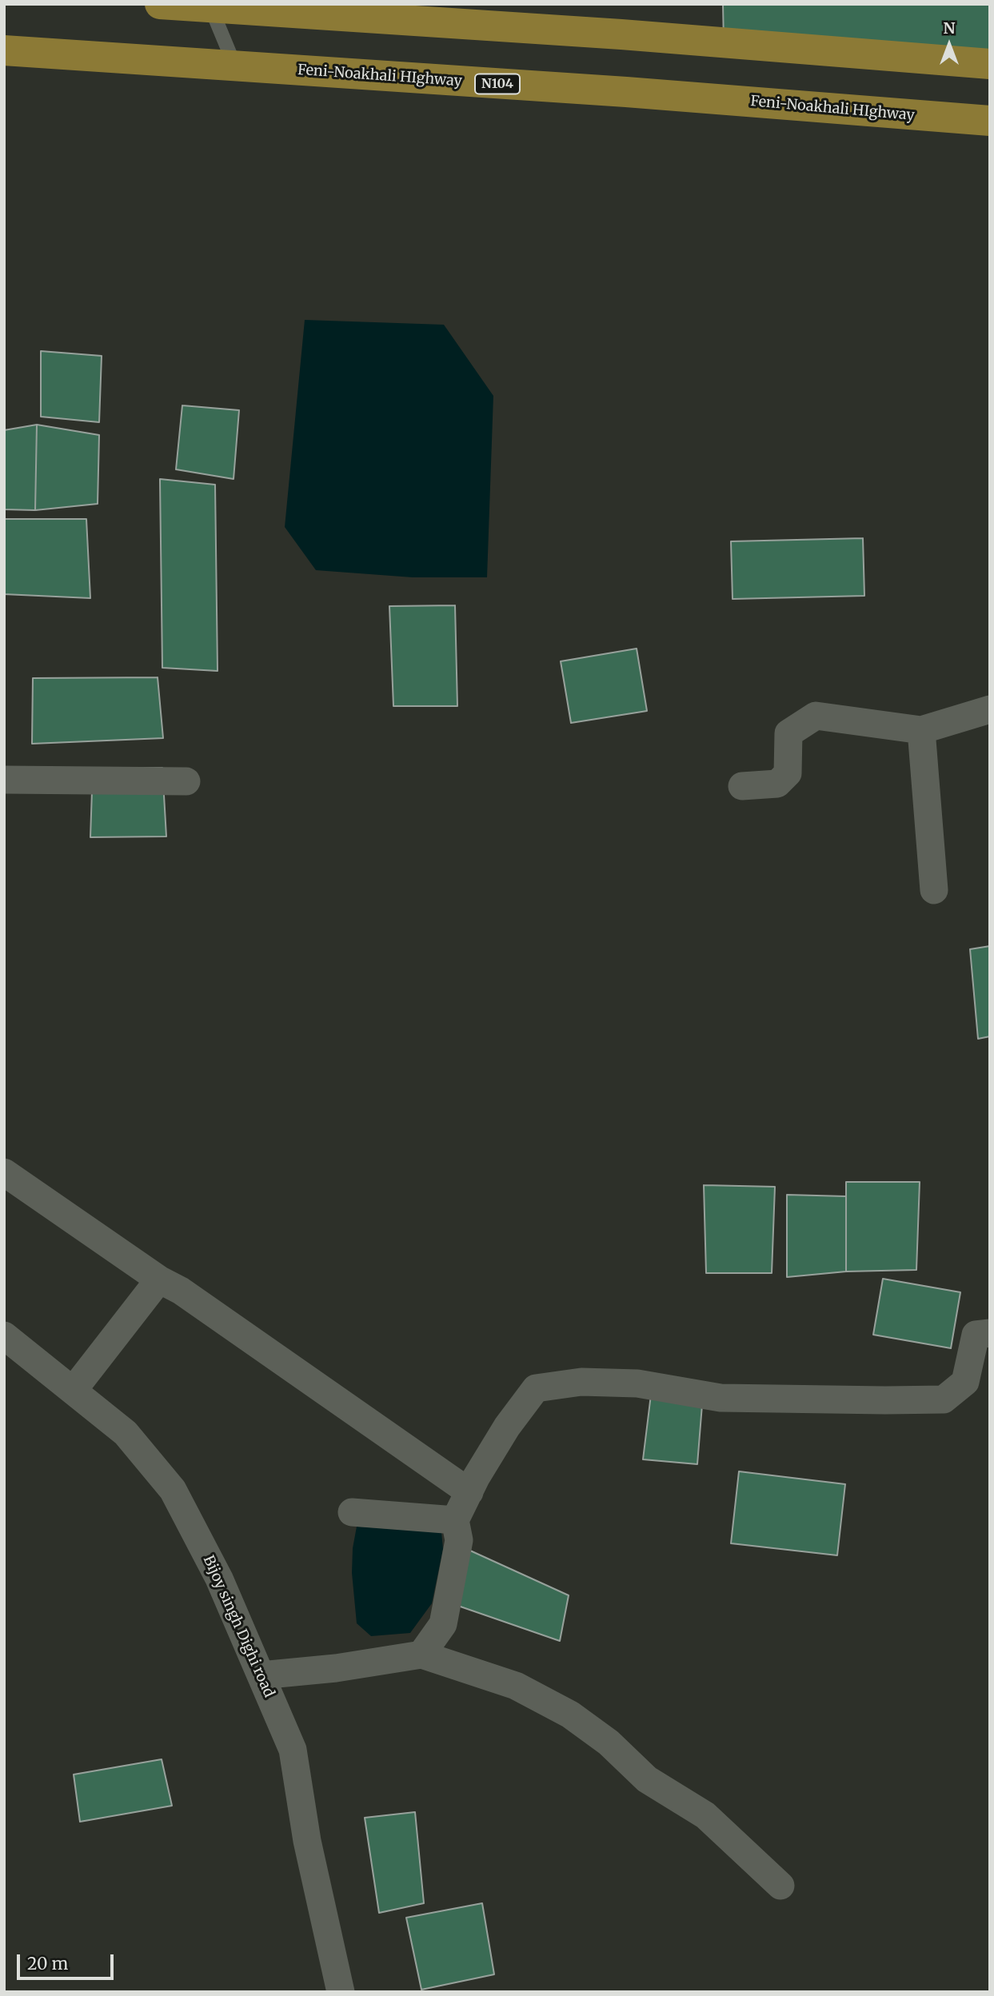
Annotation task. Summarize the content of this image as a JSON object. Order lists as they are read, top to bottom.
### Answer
{
  "streets": {
    "highway": ["Feni-Noakhali HIghway", "N104"],
    "street": ["Bijoy singh Dighi road"]
  },
  "scale_bar": "20 m",
  "north": "top"
}
